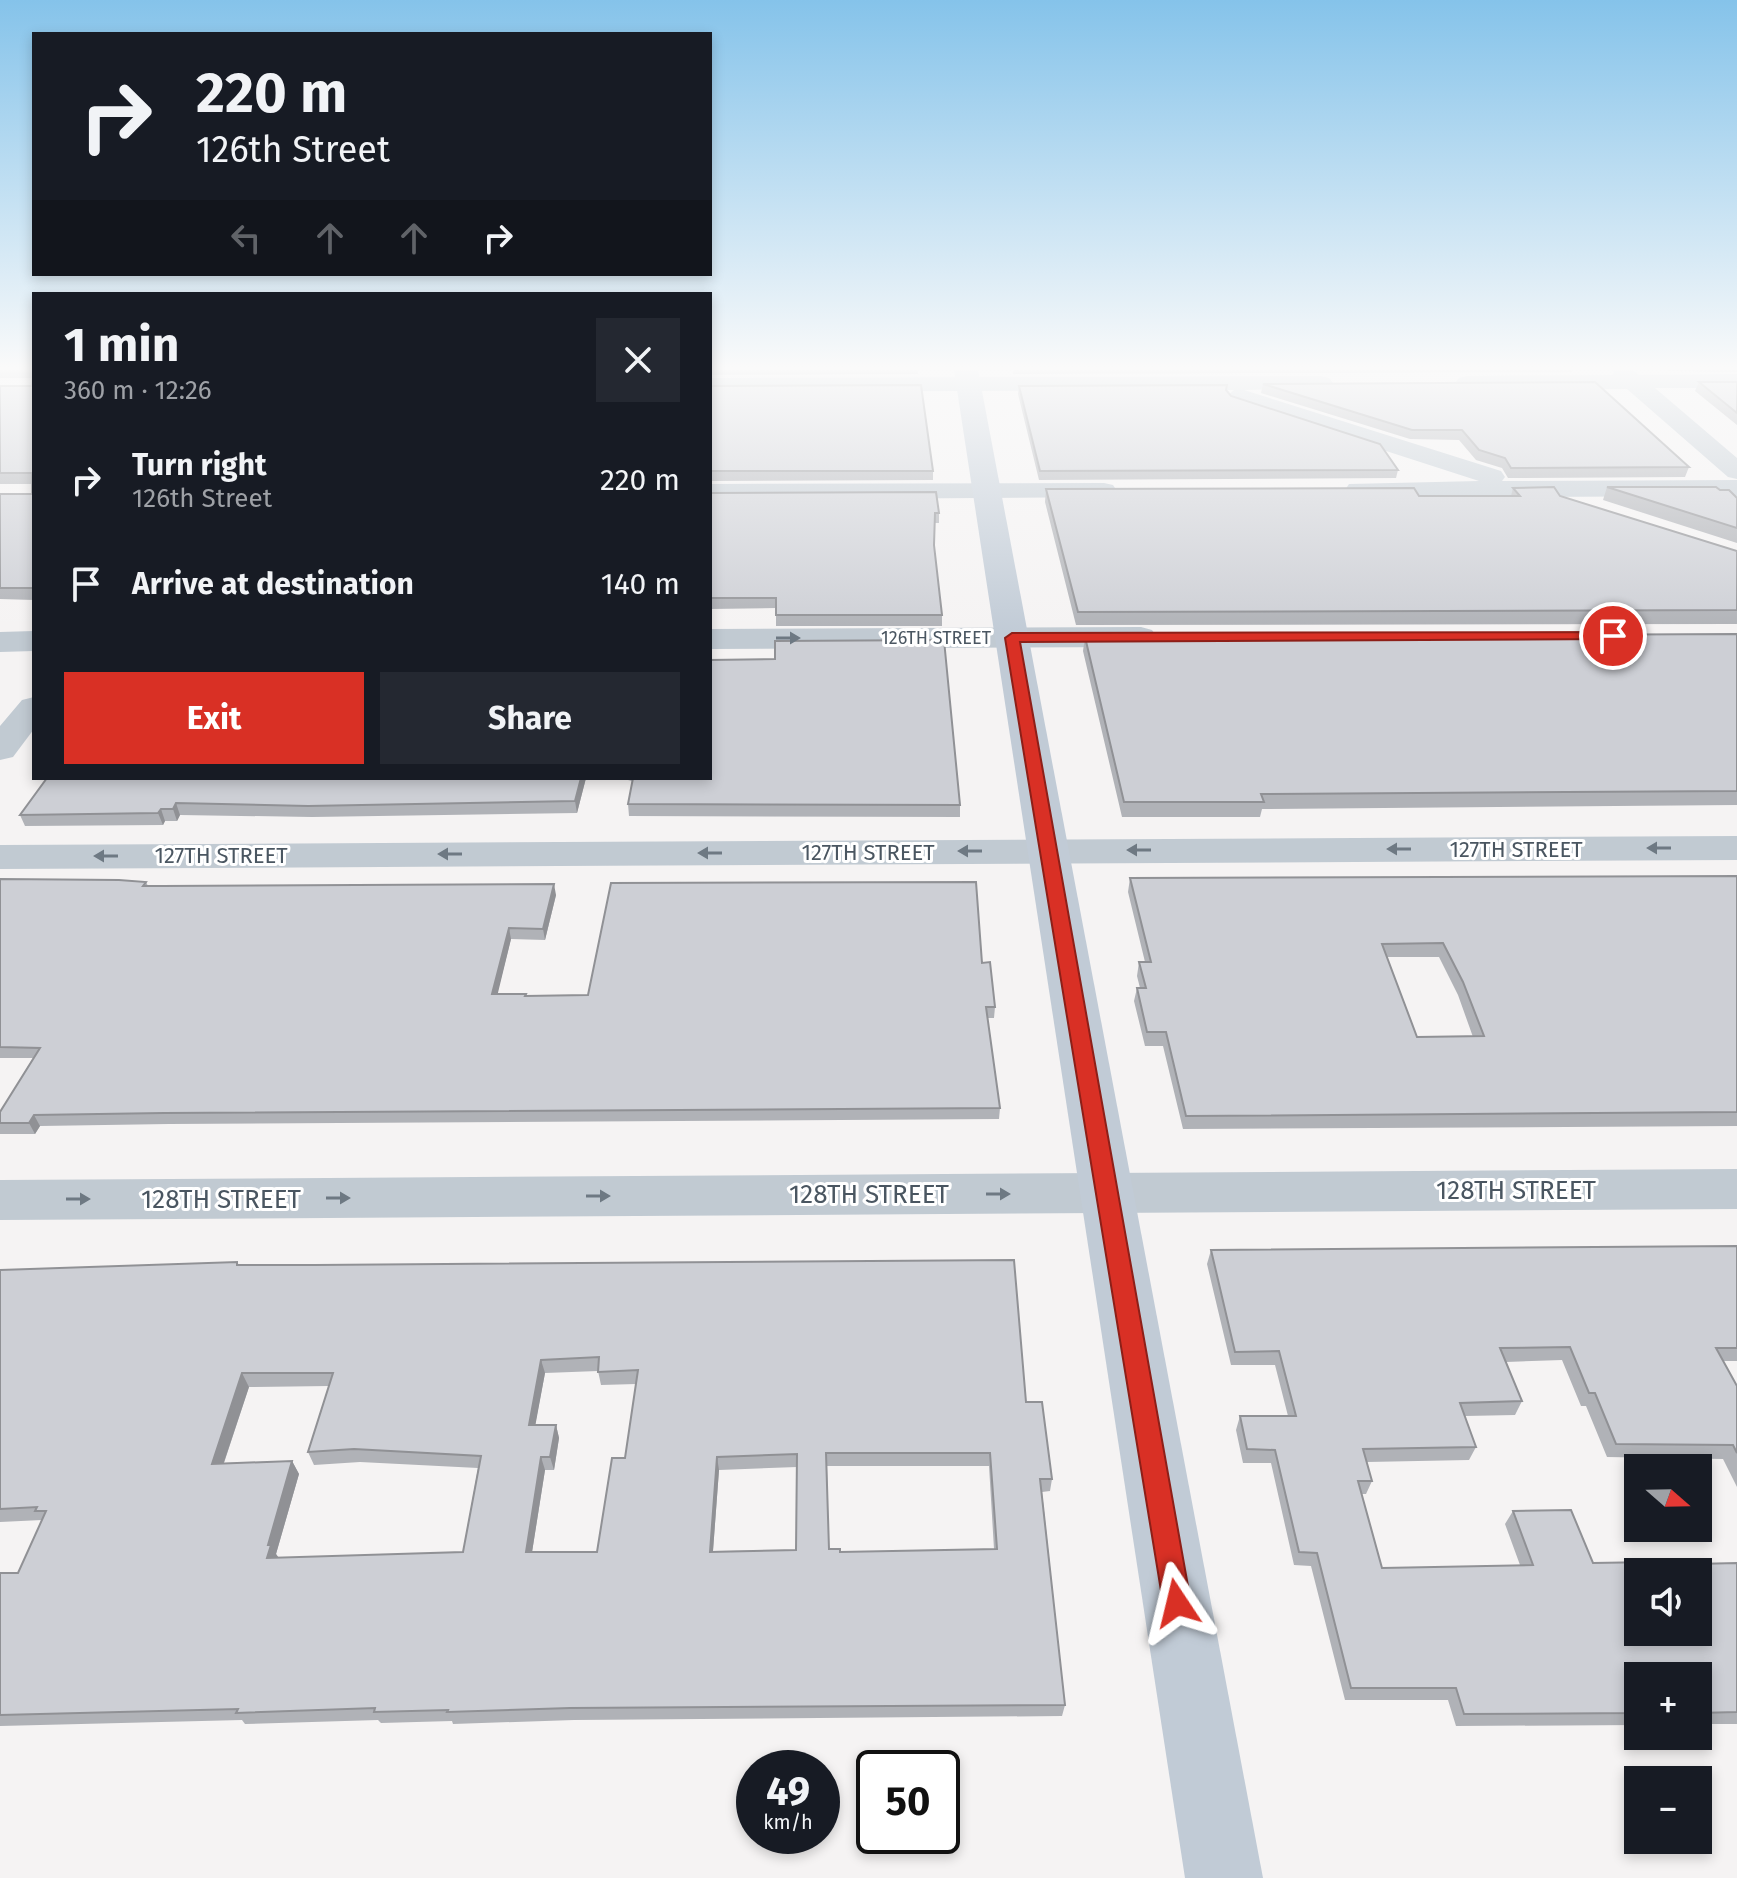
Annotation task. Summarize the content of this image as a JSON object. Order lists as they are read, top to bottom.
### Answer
{
  "streets": {
    "street": ["126TH STREET", "127TH STREET", "128TH STREET"]
  },
  "one_way": ["128TH STREET"],
  "north": "right",
  "page": {
    "turn": ["220 m", "126th Street"],
    "heading": ["1 min", "360 m · 12:26"],
    "list": [
      {
        "name": "Turn right",
        "note": "126th Street",
        "value": "220 m"
      },
      {
        "name": "Arrive at destination",
        "value": "140 m"
      }
    ],
    "buttons": ["Exit", "Share"],
    "map_buttons": ["+", "−"],
    "speed": "49 km/h",
    "limit": "50"
  }
}
